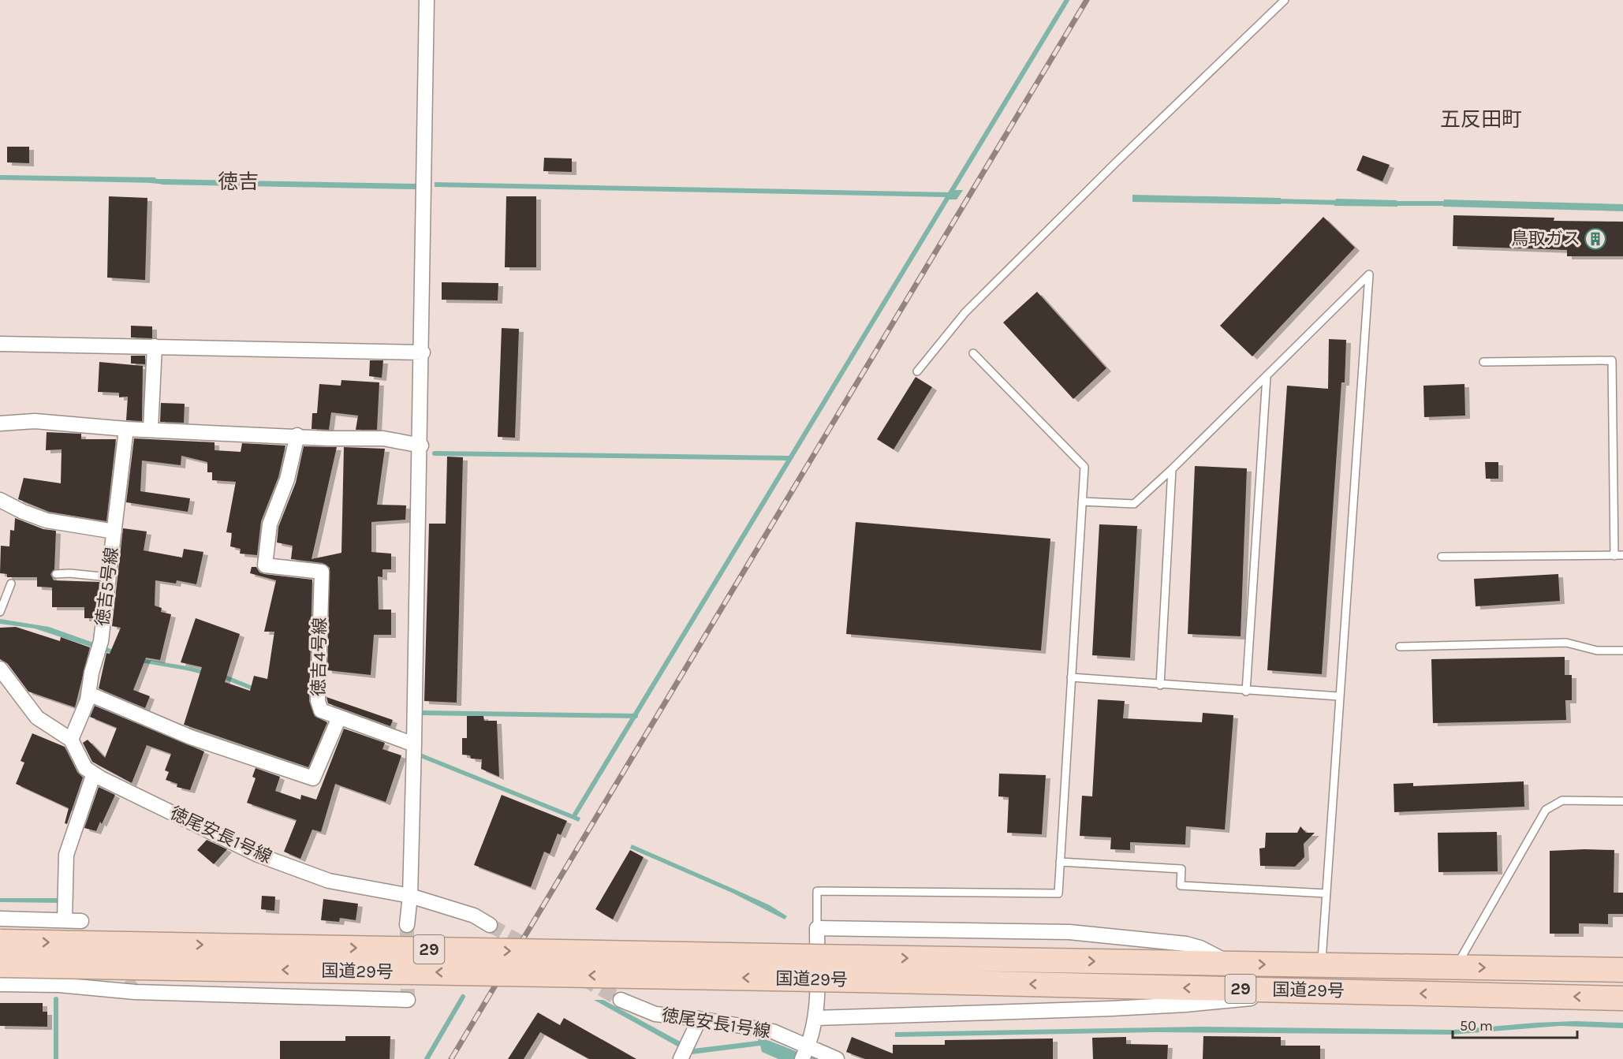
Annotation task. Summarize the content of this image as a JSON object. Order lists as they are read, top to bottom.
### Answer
{
  "streets": {
    "highway": ["29", "国道29号"],
    "street": ["徳吉5号線", "徳吉4号線", "徳尾安長1号線"]
  },
  "crossings": [
    ["徳吉5号線", "徳尾安長1号線"]
  ],
  "districts": ["五反田町", "徳吉"],
  "places": {
    "building": ["鳥取ガス"]
  },
  "scale_bar": "50 m"
}
